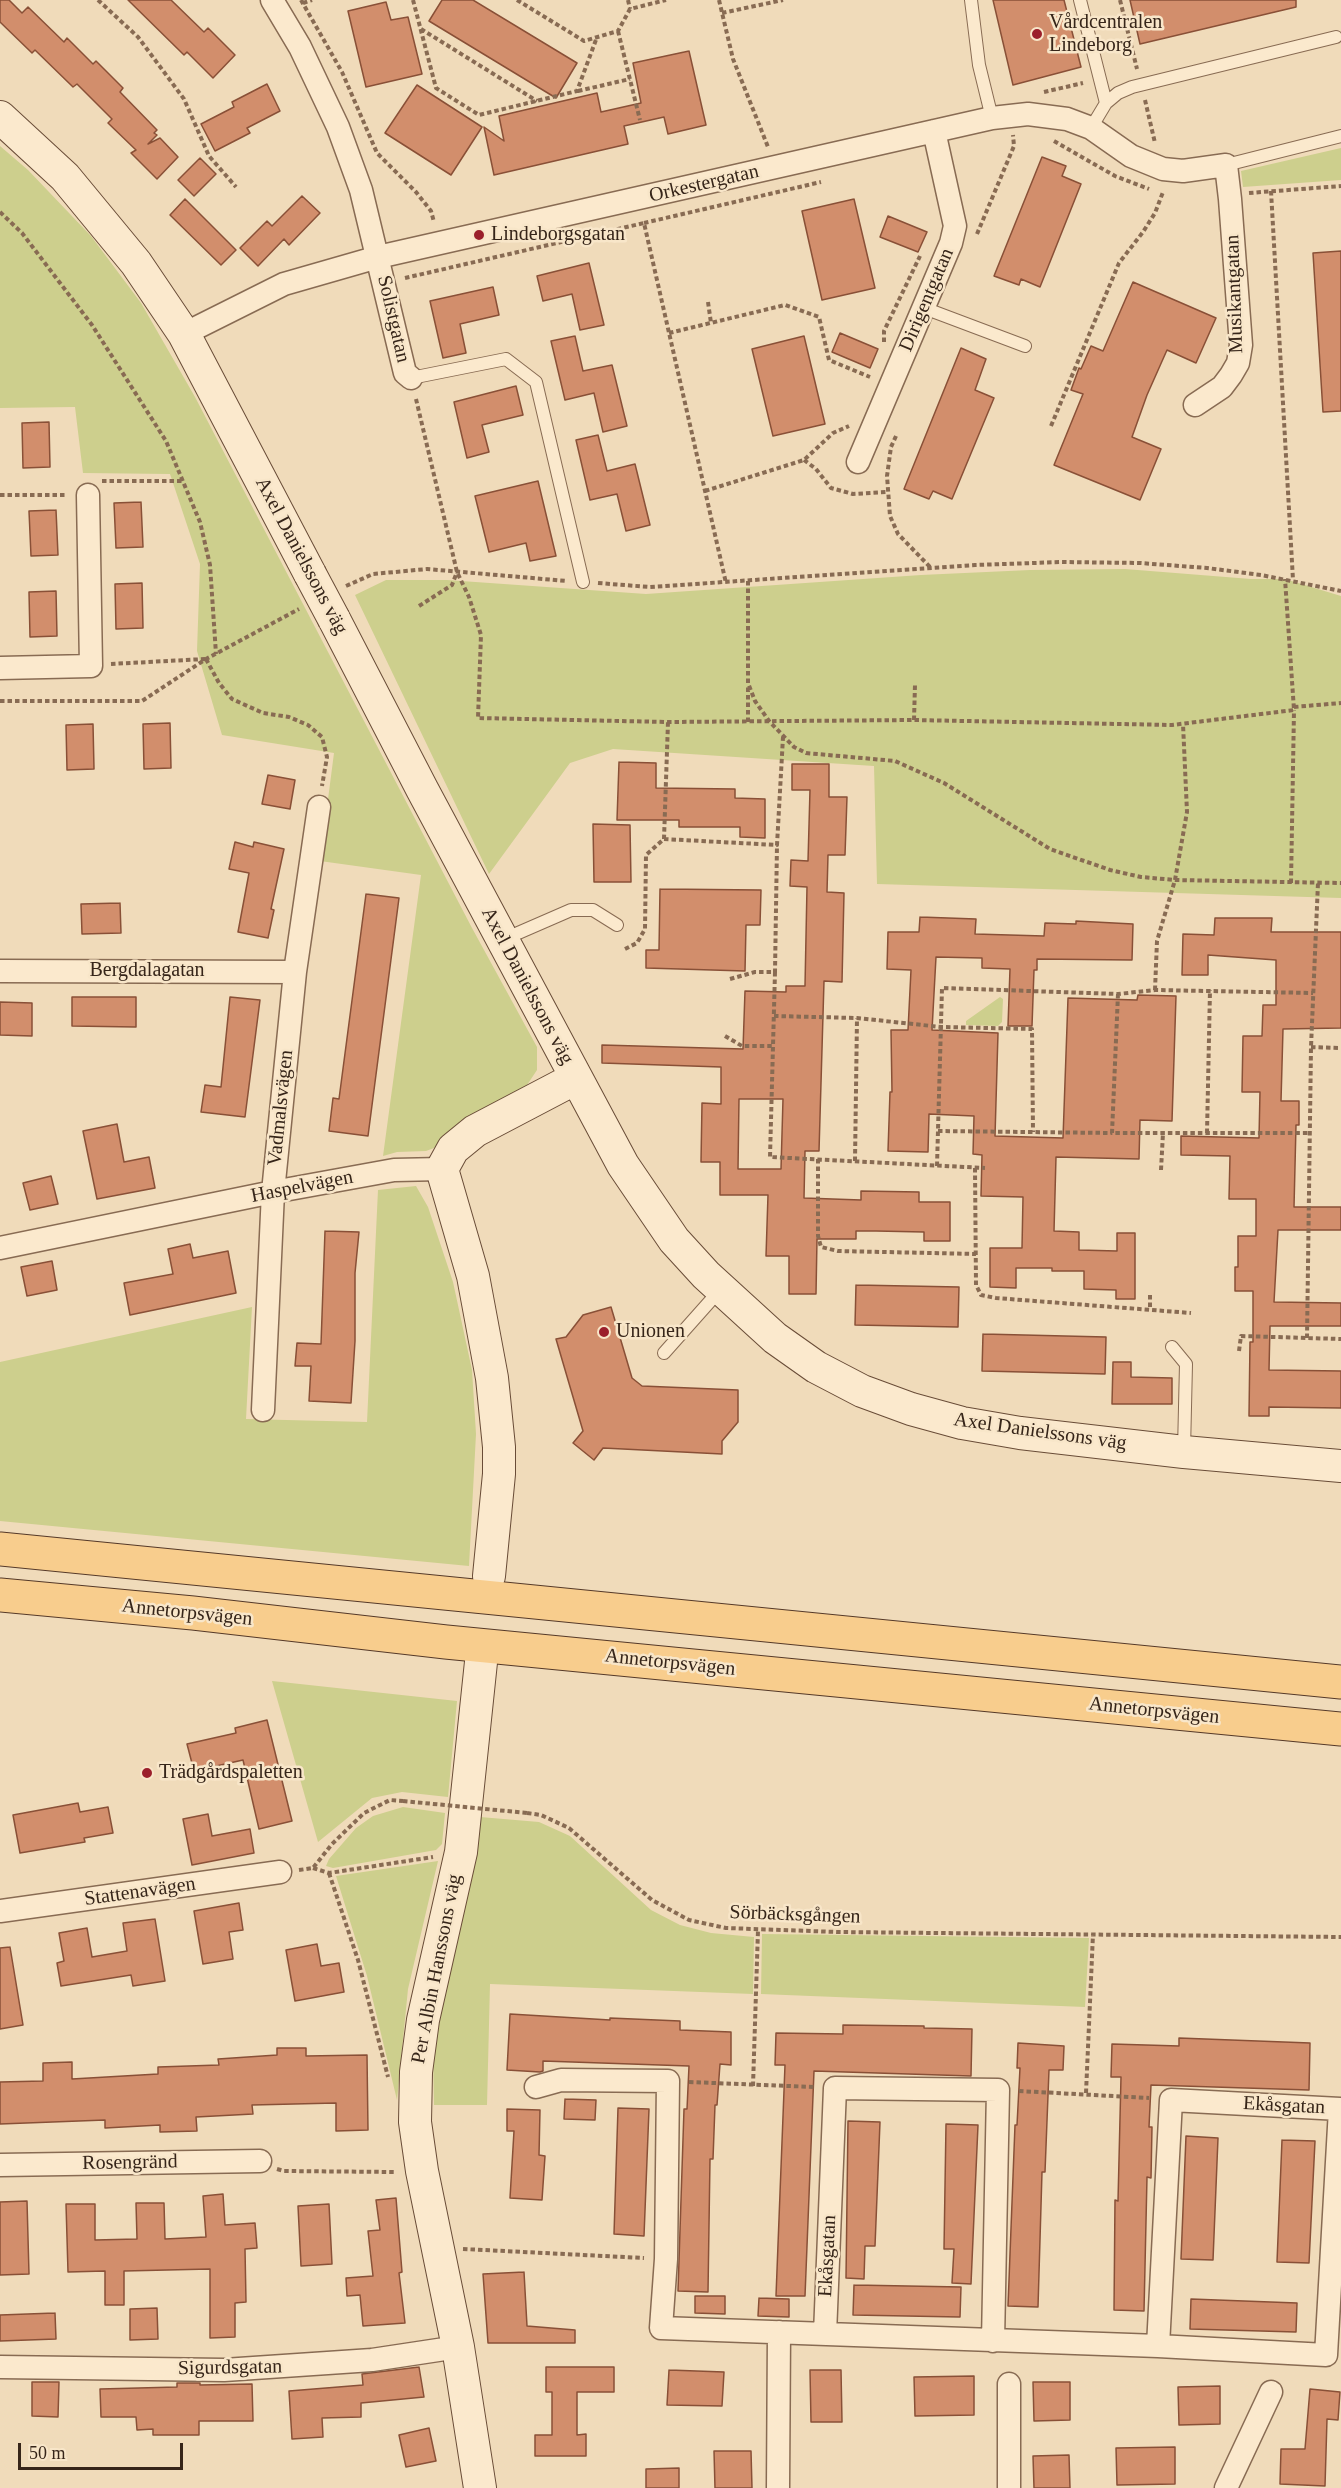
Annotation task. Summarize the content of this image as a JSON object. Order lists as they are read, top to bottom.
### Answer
{
  "streets": {
    "main road": ["Annetorpsvägen"],
    "street": [
      "Orkestergatan",
      "Musikantgatan",
      "Dirigentgatan",
      "Solistgatan",
      "Axel Danielssons väg",
      "Bergdalagatan",
      "Vadmalsvägen",
      "Haspelvägen",
      "Stattenavägen",
      "Per Albin Hanssons väg",
      "Ekåsgatan",
      "Rosengränd",
      "Sigurdsgatan"
    ],
    "path": ["Sörbäcksgången"]
  },
  "crossings": [
    ["Orkestergatan", "Musikantgatan"],
    ["Orkestergatan", "Dirigentgatan"],
    ["Orkestergatan", "Solistgatan"],
    ["Orkestergatan", "Axel Danielssons väg"],
    ["Bergdalagatan", "Vadmalsvägen"],
    ["Vadmalsvägen", "Haspelvägen"],
    ["Per Albin Hanssons väg", "Sigurdsgatan"]
  ],
  "places": [
    "Vårdcentralen Lindeborg",
    "Lindeborgsgatan",
    "Unionen",
    "Trädgårdspaletten"
  ],
  "scale_bar": "50 m"
}
